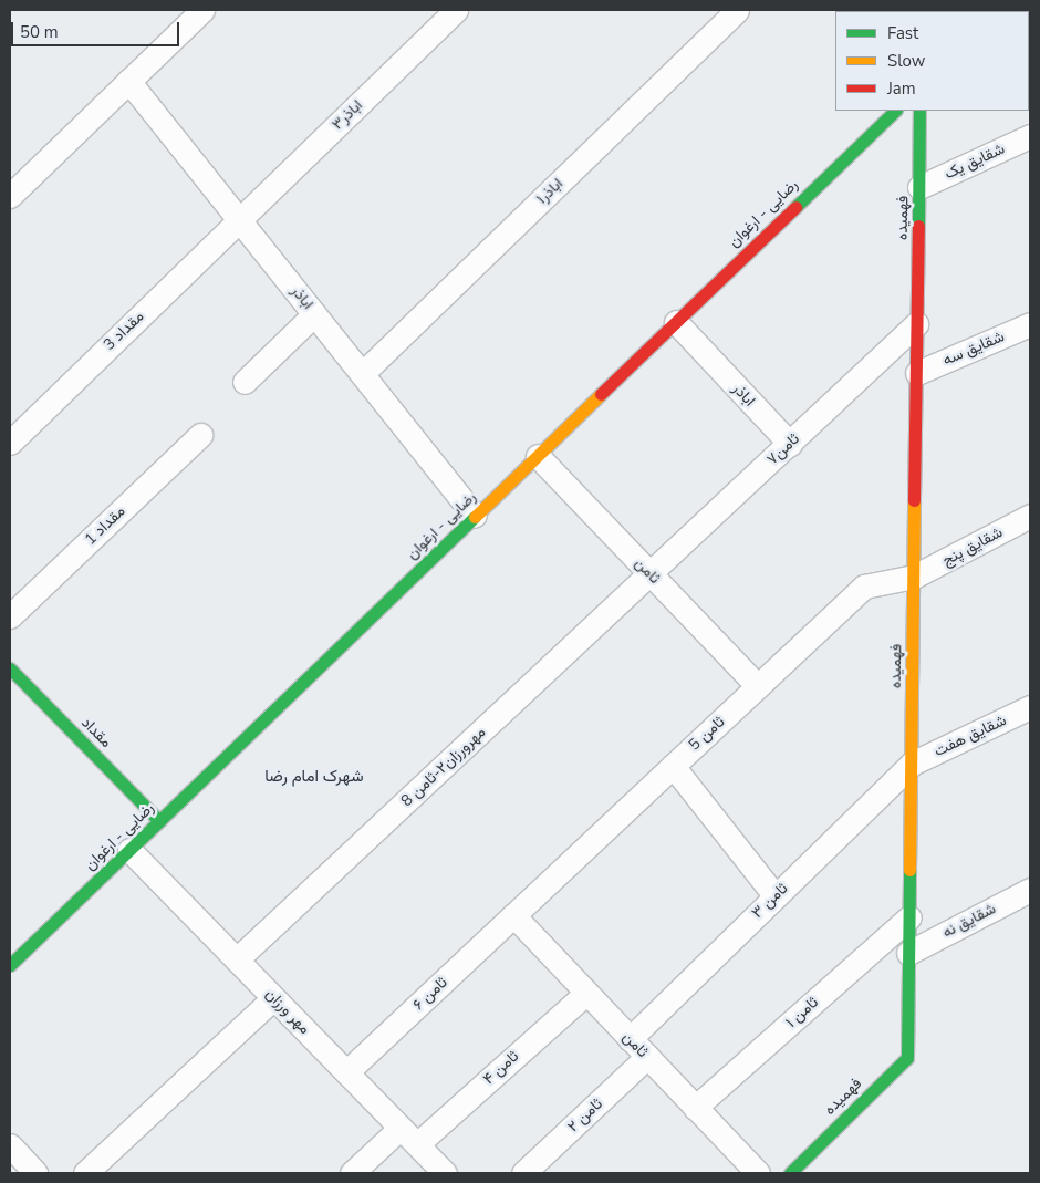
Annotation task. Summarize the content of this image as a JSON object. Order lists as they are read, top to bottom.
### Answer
{
  "streets": {
    "street": [
      "اباذر۳",
      "شقایق یک",
      "اباذر۱",
      "رضایی - ارغوان",
      "فهمیده",
      "اباذر",
      "مقداد 3",
      "شقایق سه",
      "ثامن۷",
      "مقداد 1",
      "شقایق پنج",
      "ثامن",
      "مقداد",
      "ثامن 5",
      "شقایق هفت",
      "مهرورزان۲-ثامن 8",
      "ثامن ۳",
      "شقایق نه",
      "ثامن ۶",
      "مهر ورزان",
      "ثامن ۱",
      "ثامن ۴",
      "ثامن ۲"
    ]
  },
  "crossings": [
    ["اباذر۳", "اباذر"],
    ["اباذر۳", "مقداد 3"],
    ["شقایق یک", "فهمیده"],
    ["اباذر۱", "اباذر"],
    ["رضایی - ارغوان", "اباذر"],
    ["رضایی - ارغوان", "ثامن"],
    ["رضایی - ارغوان", "مقداد"],
    ["رضایی - ارغوان", "مهر ورزان"],
    ["فهمیده", "شقایق سه"],
    ["فهمیده", "ثامن۷"],
    ["فهمیده", "شقایق پنج"],
    ["فهمیده", "ثامن 5"],
    ["فهمیده", "شقایق هفت"],
    ["فهمیده", "ثامن ۳"],
    ["فهمیده", "شقایق نه"],
    ["فهمیده", "ثامن ۱"],
    ["اباذر", "مقداد 3"],
    ["اباذر", "ثامن۷"],
    ["ثامن۷", "ثامن"],
    ["ثامن۷", "مهرورزان۲-ثامن 8"],
    ["شقایق پنج", "ثامن 5"],
    ["ثامن", "ثامن 5"],
    ["ثامن", "مهرورزان۲-ثامن 8"],
    ["ثامن", "ثامن ۳"],
    ["ثامن", "ثامن ۶"],
    ["ثامن", "ثامن ۱"],
    ["ثامن", "ثامن ۴"],
    ["ثامن", "ثامن ۲"],
    ["ثامن 5", "ثامن ۶"],
    ["شقایق هفت", "ثامن ۳"],
    ["مهرورزان۲-ثامن 8", "مهر ورزان"],
    ["ثامن ۶", "مهر ورزان"],
    ["مهر ورزان", "ثامن ۴"]
  ],
  "districts": ["شهرک امام رضا"],
  "legend": ["Fast", "Slow", "Jam"],
  "scale_bar": "50 m"
}
